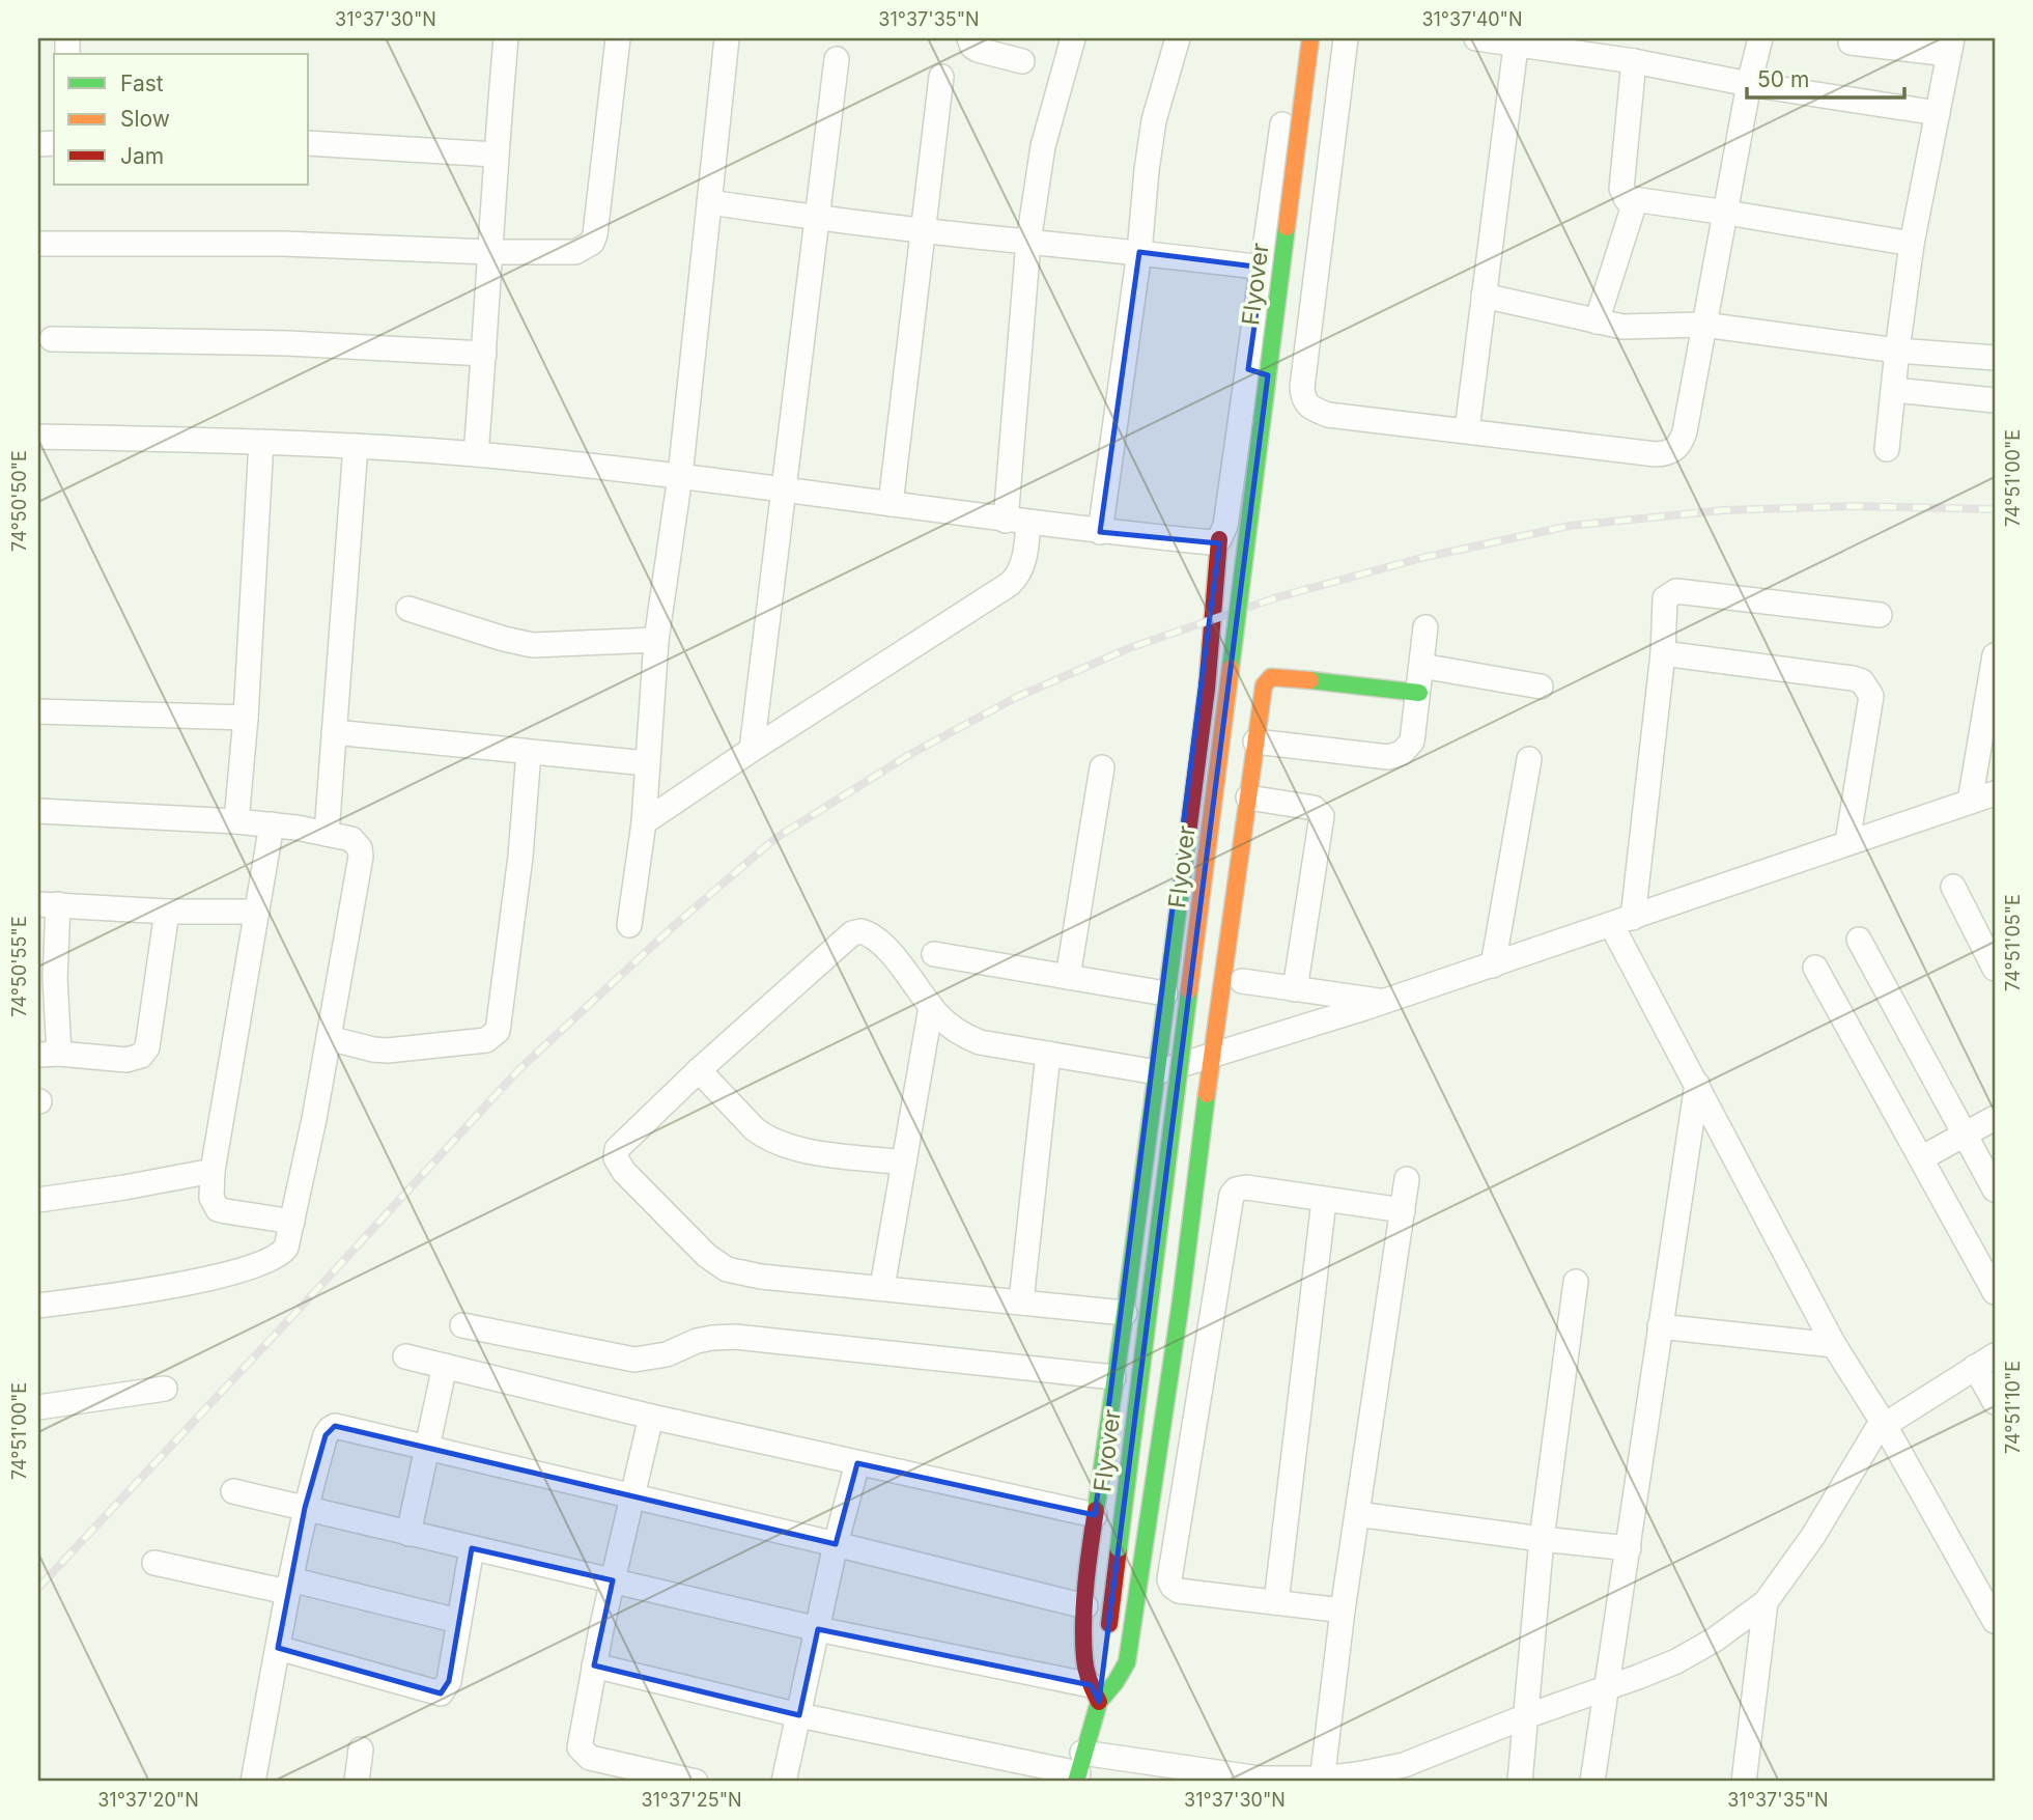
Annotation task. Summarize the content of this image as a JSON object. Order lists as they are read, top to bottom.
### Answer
{
  "streets": {
    "street": ["Flyover"]
  },
  "legend": ["Fast", "Slow", "Jam"],
  "scale_bar": "50 m",
  "coordinates": [
    "31°37'30\"N",
    "31°37'35\"N",
    "31°37'40\"N",
    "74°51'00\"E",
    "74°50'50\"E",
    "74°51'05\"E",
    "74°50'55\"E",
    "74°51'10\"E",
    "31°37'20\"N",
    "31°37'25\"N"
  ]
}
